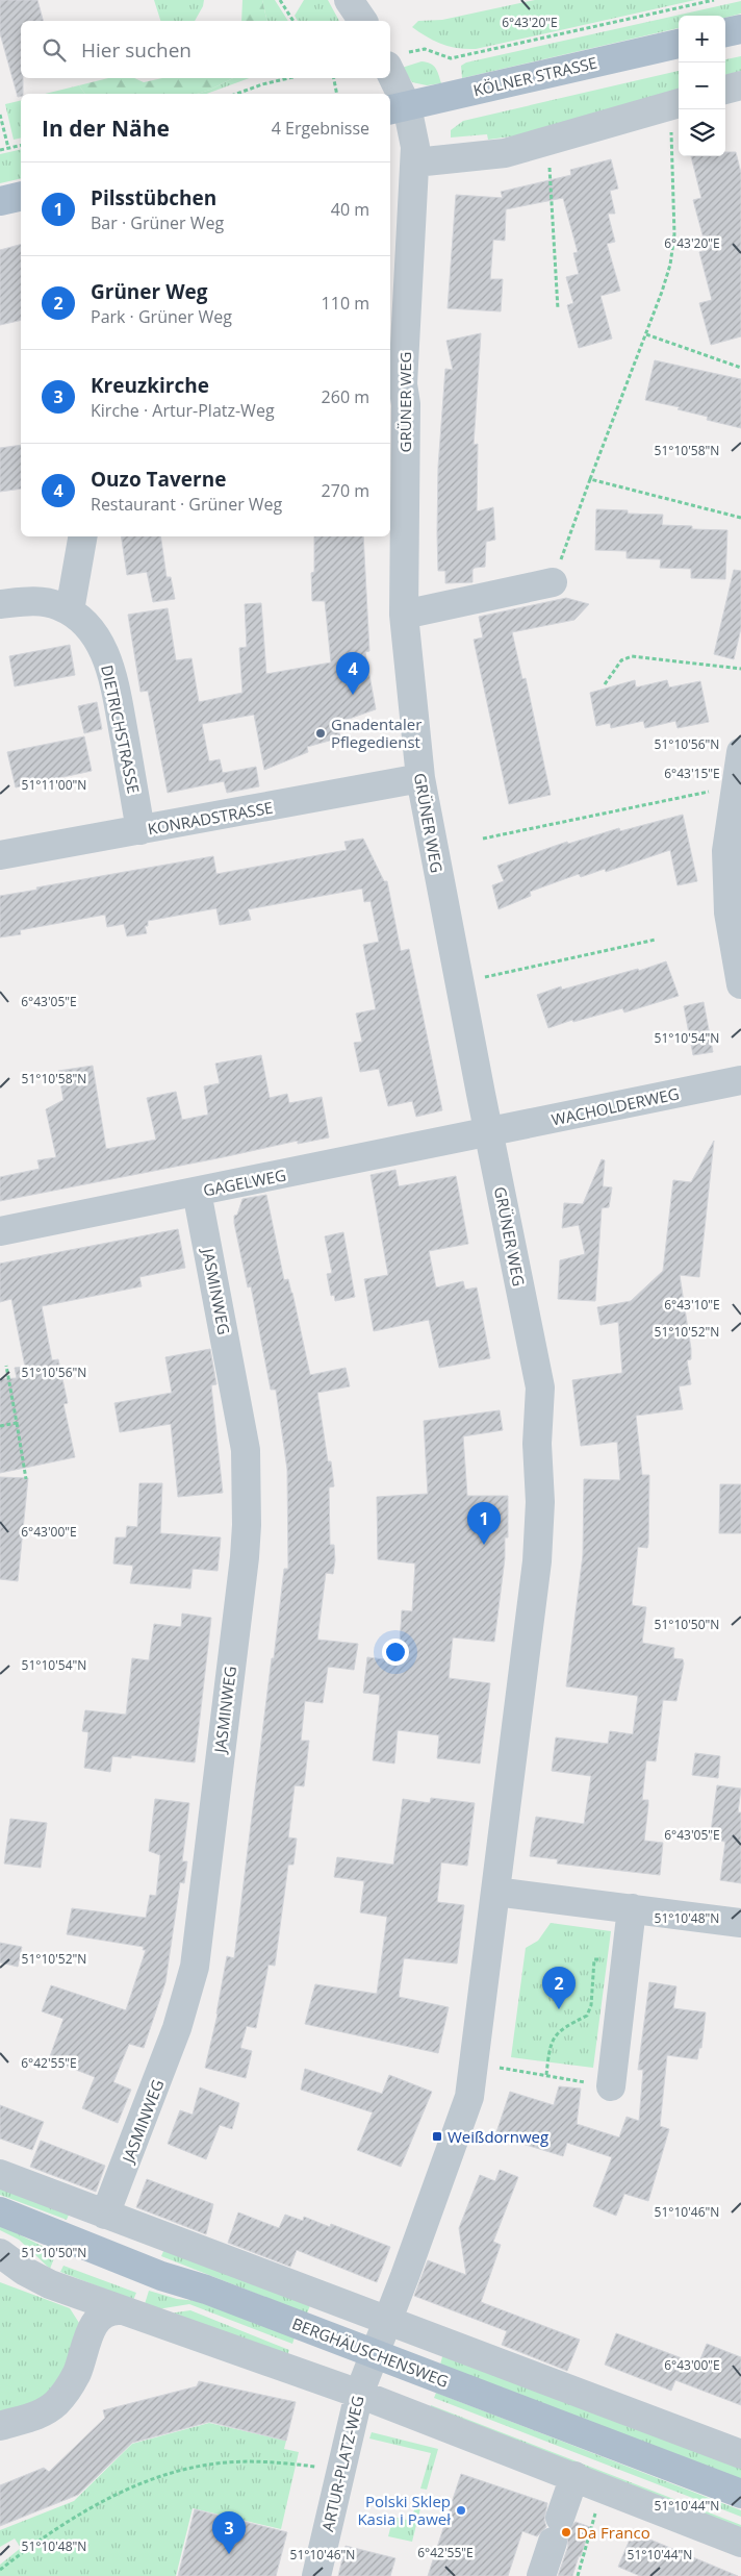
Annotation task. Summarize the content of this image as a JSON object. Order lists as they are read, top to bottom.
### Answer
{
  "streets": {
    "main road": ["KÖLNER STRASSE", "BERGHÄUSCHENSWEG"],
    "street": [
      "GRÜNER WEG",
      "DIETRICHSTRASSE",
      "KONRADSTRASSE",
      "WACHOLDERWEG",
      "GAGELWEG",
      "JASMINWEG",
      "ARTUR-PLATZ-WEG"
    ]
  },
  "crossings": [
    ["KÖLNER STRASSE", "GRÜNER WEG"],
    ["GRÜNER WEG", "KONRADSTRASSE"],
    ["GRÜNER WEG", "WACHOLDERWEG"],
    ["GRÜNER WEG", "GAGELWEG"],
    ["GRÜNER WEG", "BERGHÄUSCHENSWEG"],
    ["GRÜNER WEG", "ARTUR-PLATZ-WEG"],
    ["DIETRICHSTRASSE", "KONRADSTRASSE"],
    ["WACHOLDERWEG", "GAGELWEG"],
    ["GAGELWEG", "JASMINWEG"],
    ["BERGHÄUSCHENSWEG", "ARTUR-PLATZ-WEG"]
  ],
  "places": {
    "other": ["Gnadentaler Pflegedienst", "Polski Sklep Kasia i Paweł", "Da Franco"],
    "transit": ["Weißdornweg"]
  },
  "page": {
    "map_buttons": ["+", "−"],
    "search": "Hier suchen",
    "heading": ["In der Nähe", "4 Ergebnisse"],
    "list": [
      {
        "mark": "1",
        "name": "Pilsstübchen",
        "note": "Bar · Grüner Weg",
        "value": "40 m"
      },
      {
        "mark": "2",
        "name": "Grüner Weg",
        "note": "Park · Grüner Weg",
        "value": "110 m"
      },
      {
        "mark": "3",
        "name": "Kreuzkirche",
        "note": "Kirche · Artur-Platz-Weg",
        "value": "260 m"
      },
      {
        "mark": "4",
        "name": "Ouzo Taverne",
        "note": "Restaurant · Grüner Weg",
        "value": "270 m"
      }
    ],
    "pins": [
      "4",
      "1",
      "2",
      "3"
    ]
  },
  "coordinates": [
    "6°43'20\"E",
    "51°10'58\"N",
    "51°10'56\"N",
    "6°43'15\"E",
    "51°11'00\"N",
    "6°43'05\"E",
    "51°10'54\"N",
    "6°43'10\"E",
    "51°10'52\"N",
    "6°43'00\"E",
    "51°10'50\"N",
    "51°10'48\"N",
    "6°42'55\"E",
    "51°10'46\"N",
    "51°10'44\"N"
  ]
}
